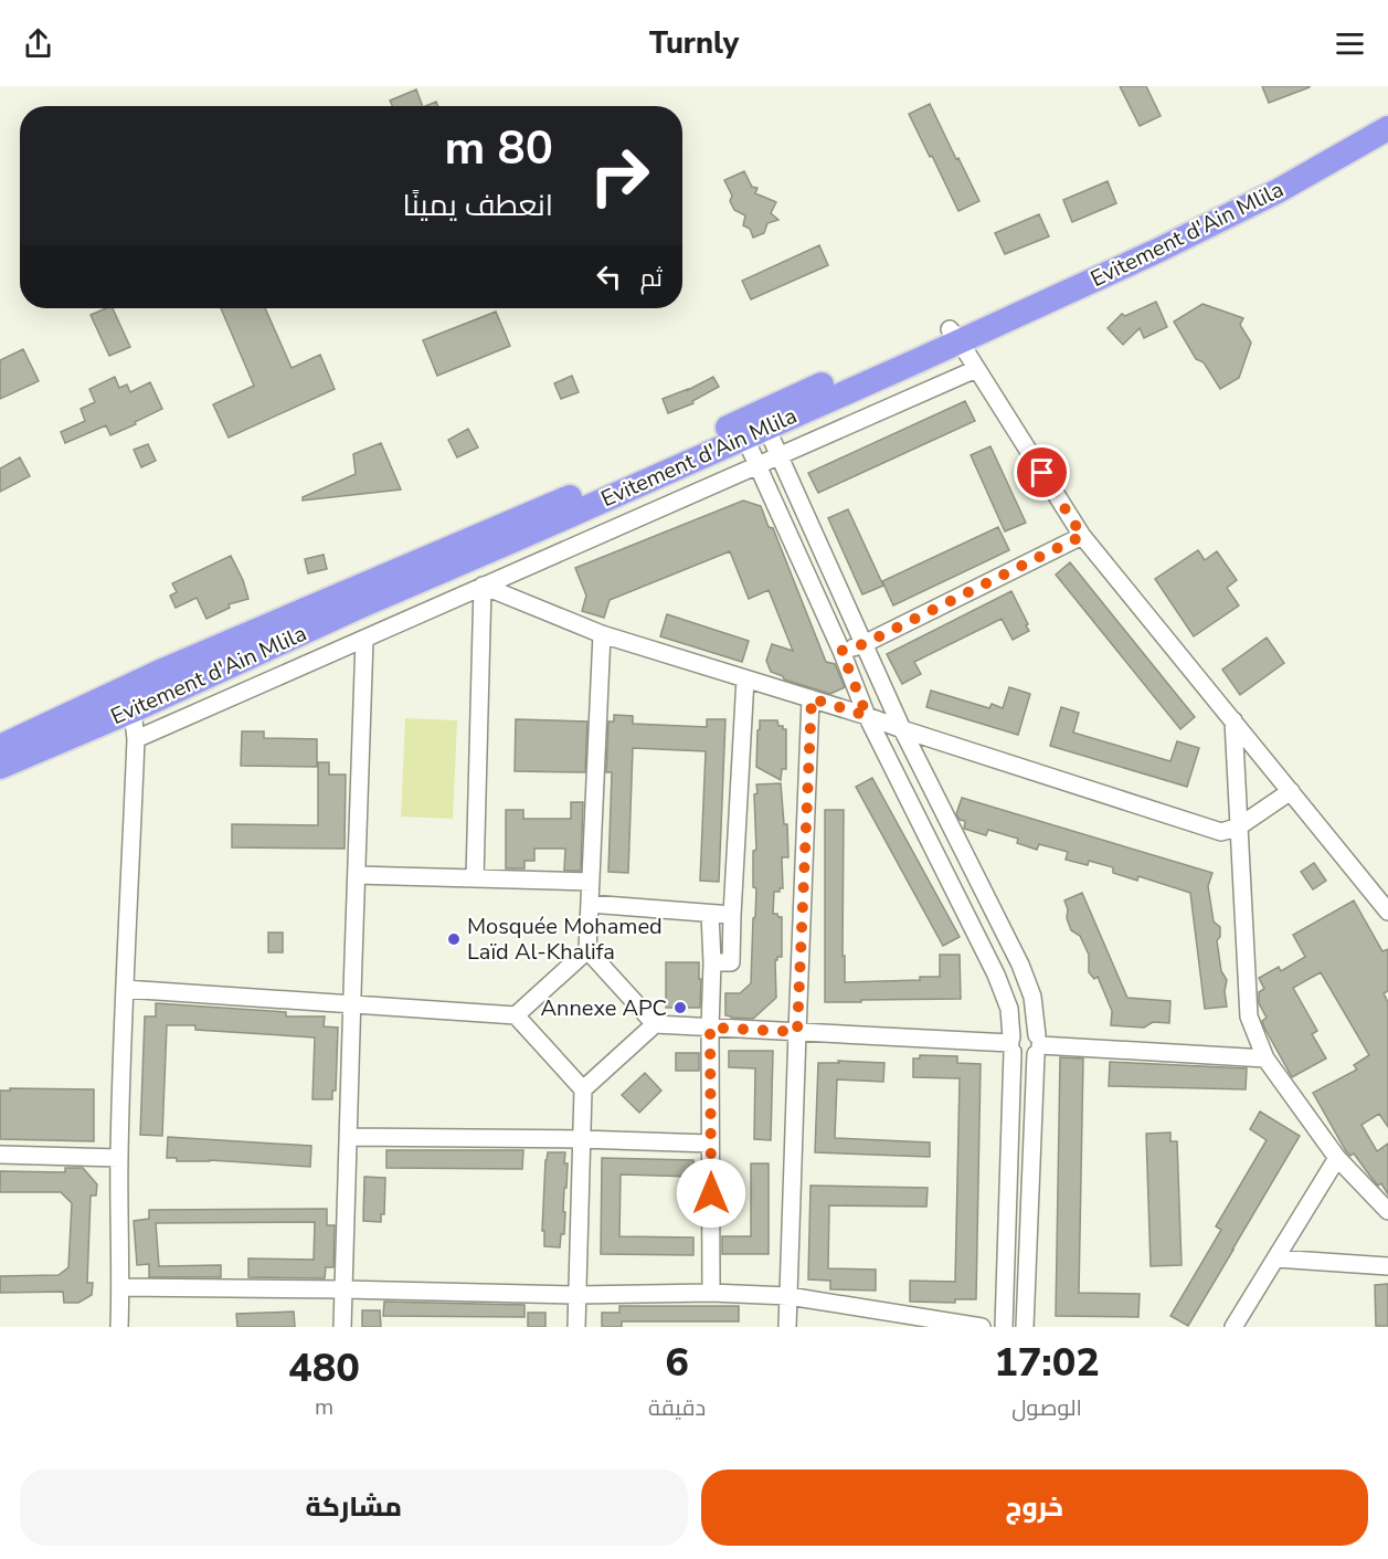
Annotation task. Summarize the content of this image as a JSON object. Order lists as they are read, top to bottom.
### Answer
{
  "streets": {
    "highway": ["Evitement d'Ain Mlila"]
  },
  "places": ["Mosquée Mohamed Laïd Al-Khalifa", "Annexe APC"],
  "page": {
    "header": "Turnly",
    "turn": ["80 m", "انعطف يمينًا"],
    "then": "ثم",
    "eta": [
      "17:02",
      "الوصول",
      "6",
      "دقيقة",
      "480",
      "m"
    ],
    "buttons": ["خروج", "مشاركة"]
  }
}
